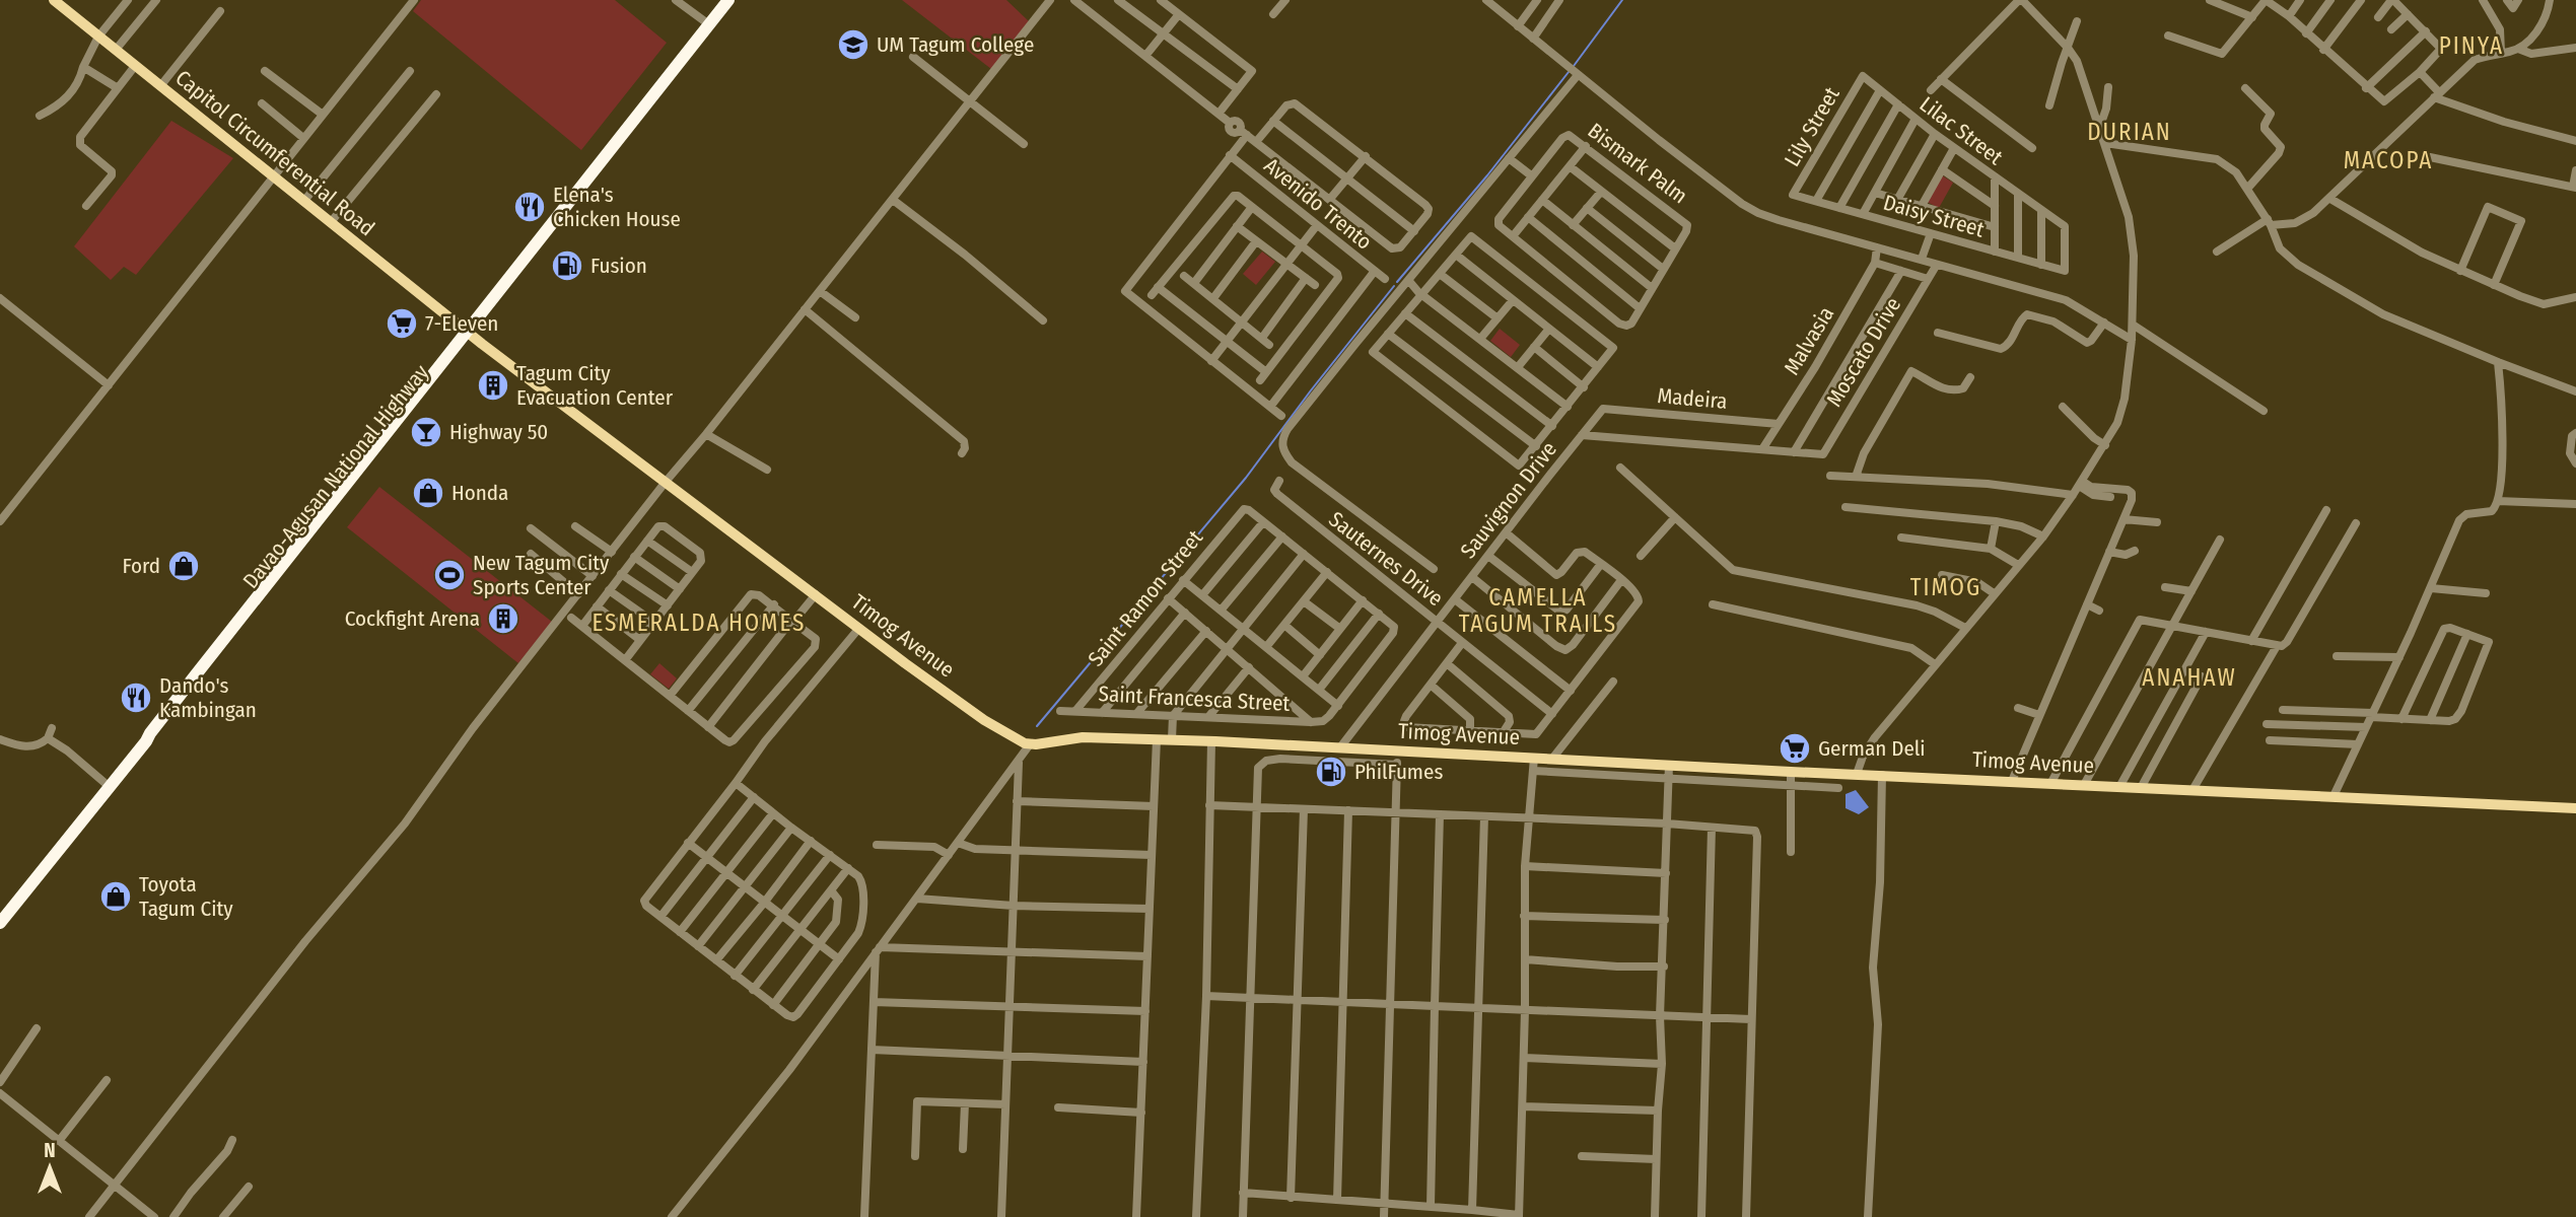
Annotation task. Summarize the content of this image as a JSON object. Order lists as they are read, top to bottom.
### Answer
{
  "streets": {
    "highway": ["Davao-Agusan National Highway"],
    "main road": ["Capitol Circumferential Road", "Timog Avenue"],
    "street": [
      "Lily Street",
      "Lilac Street",
      "Bismark Palm",
      "Avenido Trento",
      "Daisy Street",
      "Malvasia",
      "Moscato Drive",
      "Madeira",
      "Sauvignon Drive",
      "Sauternes Drive",
      "Saint Ramon Street",
      "Saint Francesca Street"
    ]
  },
  "crossings": [
    ["Lily Street", "Lilac Street"],
    ["Lily Street", "Daisy Street"],
    ["Lilac Street", "Daisy Street"],
    ["Capitol Circumferential Road", "Davao-Agusan National Highway"],
    ["Capitol Circumferential Road", "Timog Avenue"],
    ["Malvasia", "Madeira"],
    ["Madeira", "Sauvignon Drive"],
    ["Davao-Agusan National Highway", "Timog Avenue"],
    ["Sauvignon Drive", "Sauternes Drive"],
    ["Sauvignon Drive", "Timog Avenue"],
    ["Saint Ramon Street", "Saint Francesca Street"]
  ],
  "districts": [
    "PINYA",
    "DURIAN",
    "MACOPA",
    "TIMOG",
    "CAMELLA TAGUM TRAILS",
    "ESMERALDA HOMES",
    "ANAHAW"
  ],
  "places": {
    "school or university": ["UM Tagum College"],
    "restaurant": ["Elena's Chicken House", "Dando's Kambingan"],
    "fuel station": ["Fusion", "PhilFumes"],
    "supermarket": ["7-Eleven", "German Deli"],
    "building": ["Tagum City Evacuation Center", "Cockfight Arena"],
    "bar": ["Highway 50"],
    "shop": ["Honda", "Ford", "Toyota Tagum City"],
    "sports": ["New Tagum City Sports Center"]
  },
  "north": "top"
}
